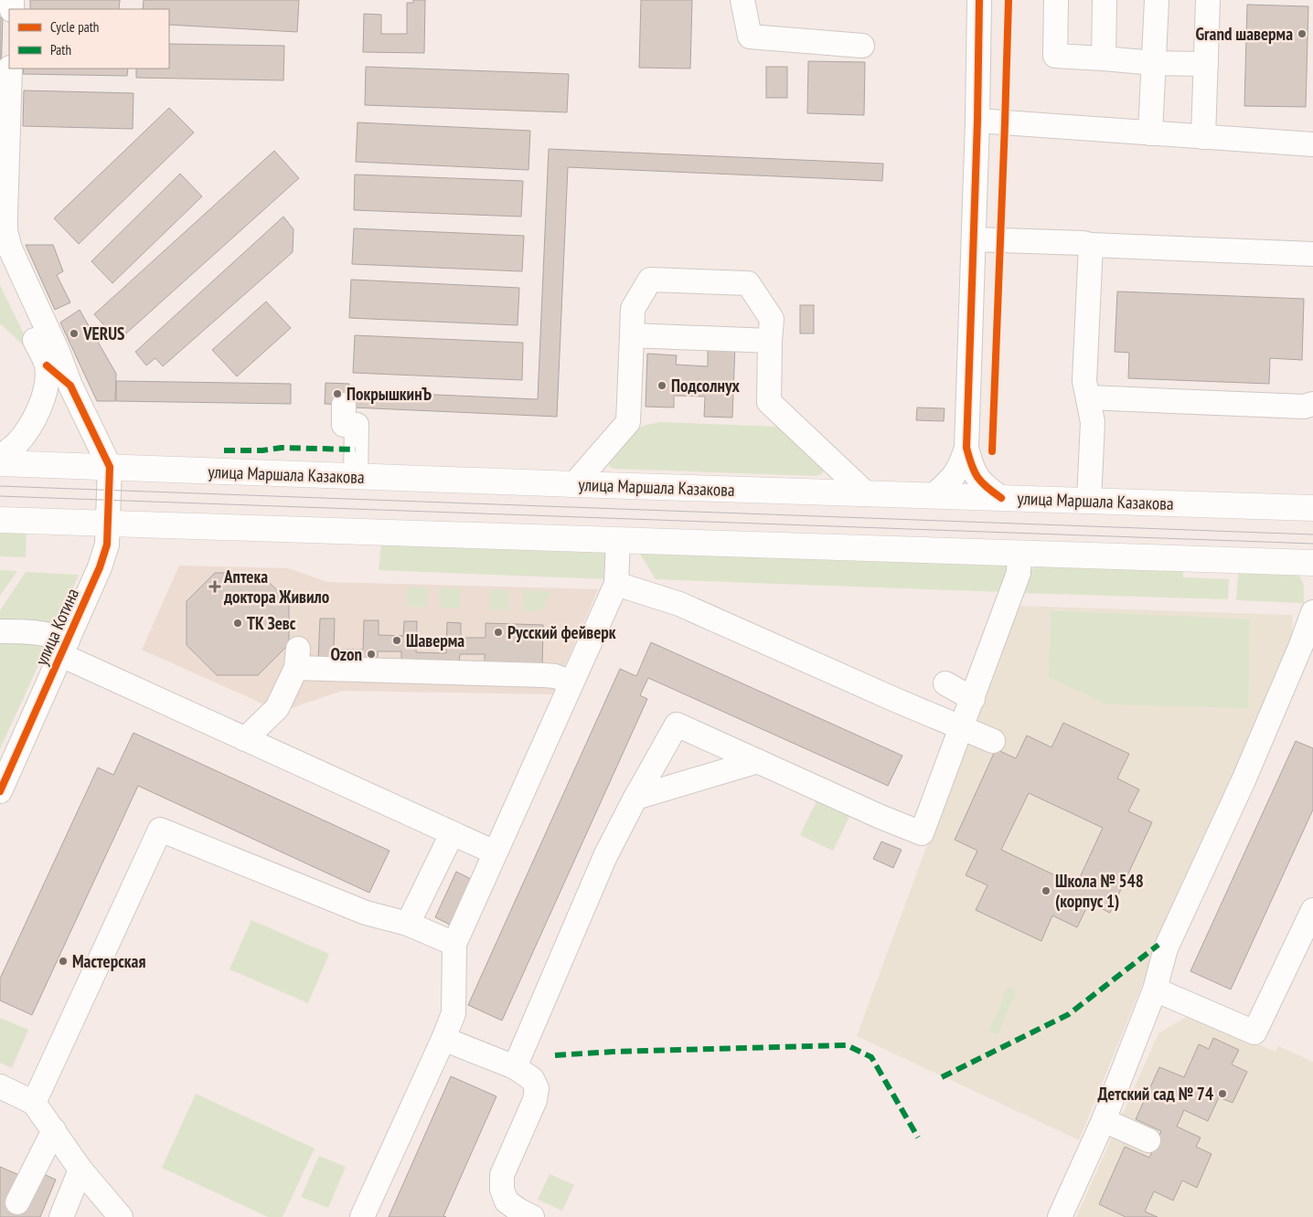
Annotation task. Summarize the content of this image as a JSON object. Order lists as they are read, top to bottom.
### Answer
{
  "streets": {
    "main road": ["улица Маршала Казакова"],
    "street": ["улица Котина"]
  },
  "crossings": [
    ["улица Маршала Казакова", "улица Котина"]
  ],
  "places": {
    "other": [
      "Grand шаверма",
      "VERUS",
      "Подсолнух",
      "ПокрышкинЪ",
      "ТК Зевс",
      "Русский фейверк",
      "Шаверма",
      "Ozon",
      "Школа № 548 (корпус 1)",
      "Мастерская",
      "Детский сад № 74"
    ],
    "health": ["Аптека доктора Живило"]
  },
  "legend": ["Cycle path", "Path"]
}
